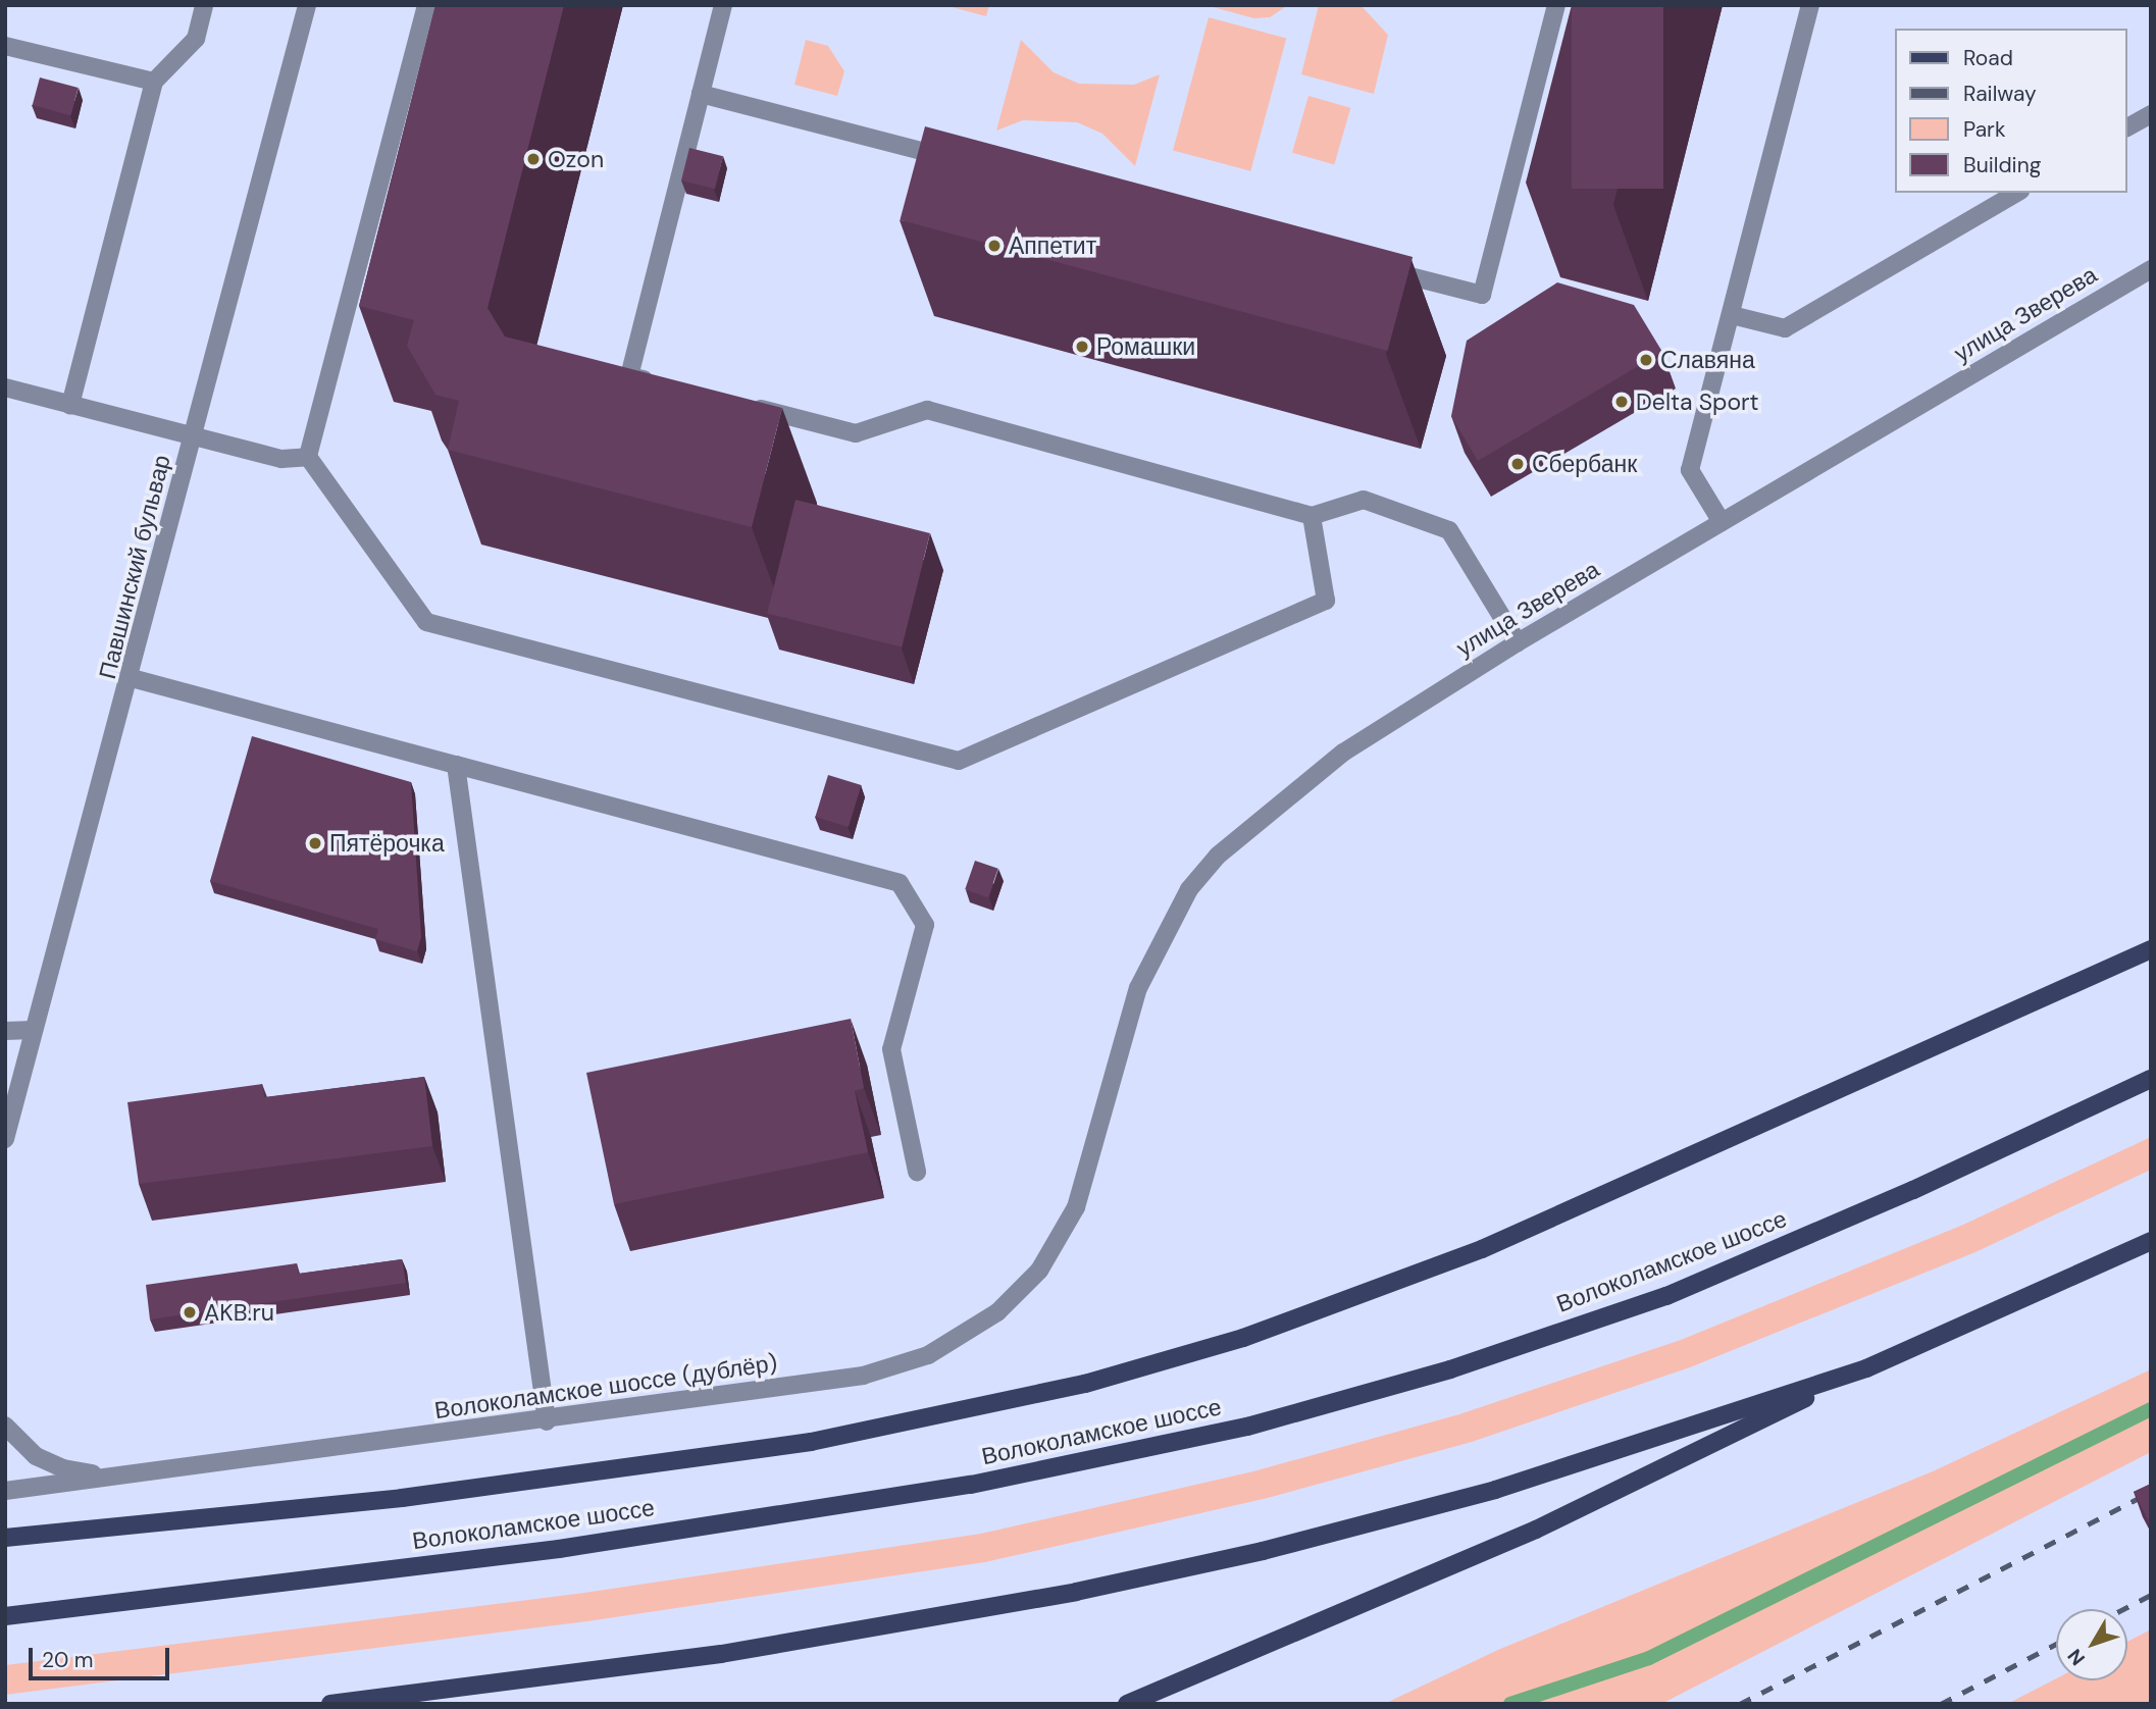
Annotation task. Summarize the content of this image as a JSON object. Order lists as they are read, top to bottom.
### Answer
{
  "streets": {
    "main road": ["Волоколамское шоссе"],
    "street": ["улица Зверева", "Павшинский бульвар", "Волоколамское шоссе (дублёр)"]
  },
  "crossings": [
    ["улица Зверева", "Волоколамское шоссе (дублёр)"]
  ],
  "places": [
    "Ozon",
    "Аппетит",
    "Ромашки",
    "Славяна",
    "Delta Sport",
    "Сбербанк",
    "Пятёрочка",
    "AKB.ru"
  ],
  "legend": [
    "Road",
    "Railway",
    "Park",
    "Building"
  ],
  "scale_bar": "20 m",
  "north": "bottom left"
}
